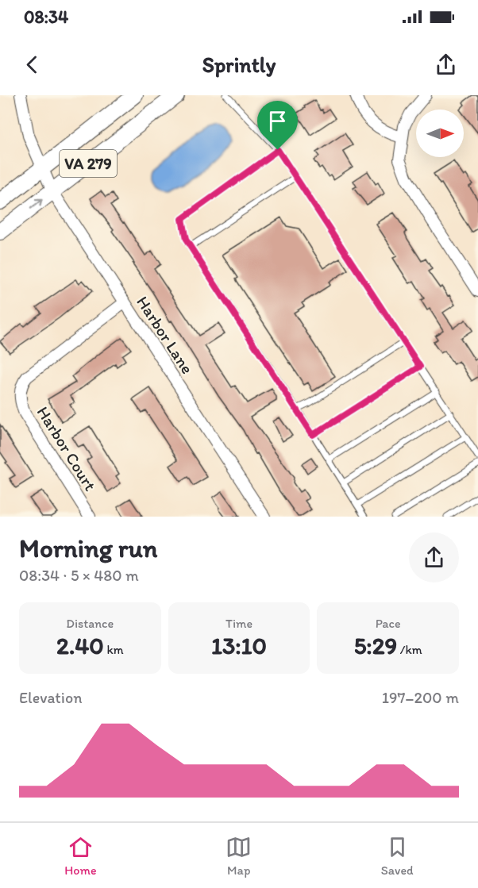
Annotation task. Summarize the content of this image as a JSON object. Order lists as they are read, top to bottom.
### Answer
{
  "streets": {
    "main road": ["VA 279"],
    "street": ["Harbor Lane", "Harbor Court"]
  },
  "crossings": [
    ["VA 279", "Harbor Lane"],
    ["Harbor Lane", "Harbor Court"]
  ],
  "north": "right",
  "page": {
    "status": "08:34",
    "header": "Sprintly",
    "heading": ["Morning run", "08:34 · 5 × 480 m"],
    "stats": [
      ["Distance", "2.40 km"],
      ["Time", "13:10"],
      ["Pace", "5:29 /km"]
    ],
    "chart": ["Elevation", "197–200 m"],
    "tabs": ["Home", "Map", "Saved"]
  }
}
